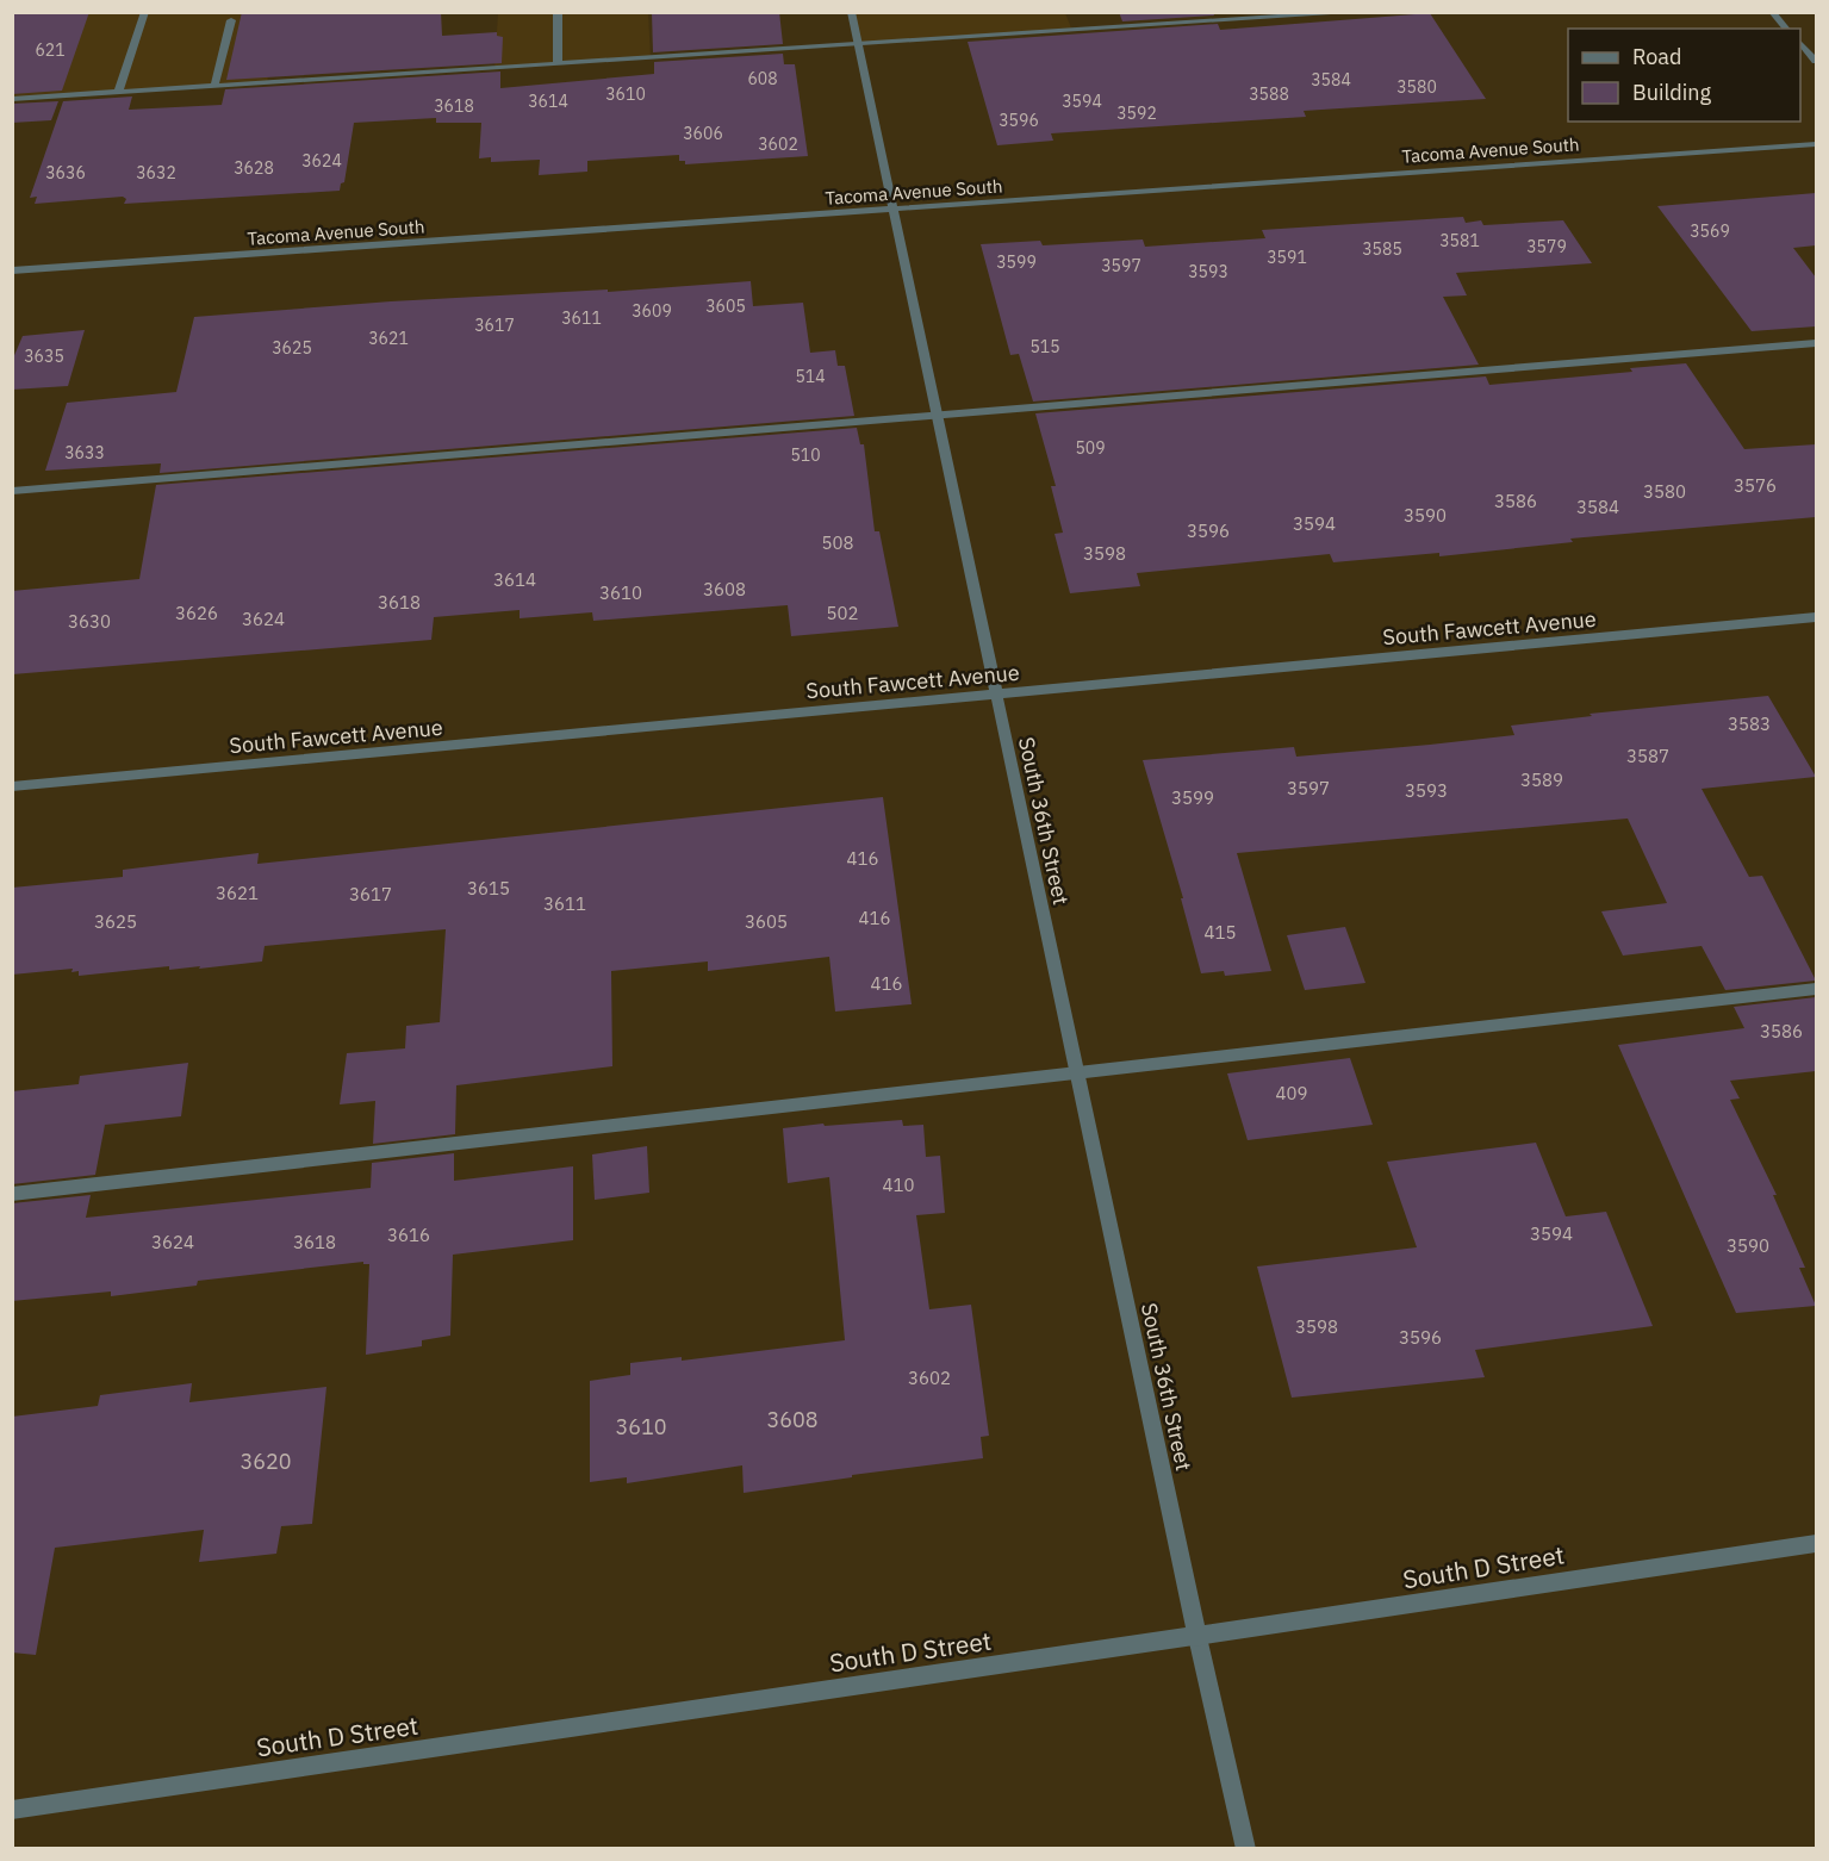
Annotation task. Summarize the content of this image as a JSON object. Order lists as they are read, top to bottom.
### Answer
{
  "streets": {
    "street": [
      "Tacoma Avenue South",
      "South Fawcett Avenue",
      "South 36th Street",
      "South D Street"
    ]
  },
  "crossings": [
    ["Tacoma Avenue South", "South 36th Street"],
    ["South Fawcett Avenue", "South 36th Street"],
    ["South 36th Street", "South D Street"]
  ],
  "house_numbers": [
    "621",
    "608",
    "3584",
    "3580",
    "3610",
    "3588",
    "3614",
    "3594",
    "3618",
    "3592",
    "3596",
    "3606",
    "3602",
    "3624",
    "3628",
    "3636",
    "3632",
    "3569",
    "3581",
    "3579",
    "3585",
    "3591",
    "3599",
    "3597",
    "3593",
    "3605",
    "3609",
    "3611",
    "3617",
    "3621",
    "515",
    "3625",
    "3635",
    "514",
    "509",
    "3633",
    "510",
    "3576",
    "3580",
    "3586",
    "3584",
    "3590",
    "3594",
    "3596",
    "508",
    "3598",
    "3614",
    "3608",
    "3610",
    "3618",
    "3626",
    "502",
    "3624",
    "3630",
    "3583",
    "3587",
    "3589",
    "3597",
    "3593",
    "3599",
    "416",
    "3615",
    "3621",
    "3617",
    "3611",
    "416",
    "3625",
    "3605",
    "415",
    "416",
    "3586",
    "409",
    "410",
    "3594",
    "3616",
    "3624",
    "3618",
    "3590",
    "3598",
    "3596",
    "3602",
    "3608",
    "3610",
    "3620"
  ],
  "legend": ["Road", "Building"]
}
